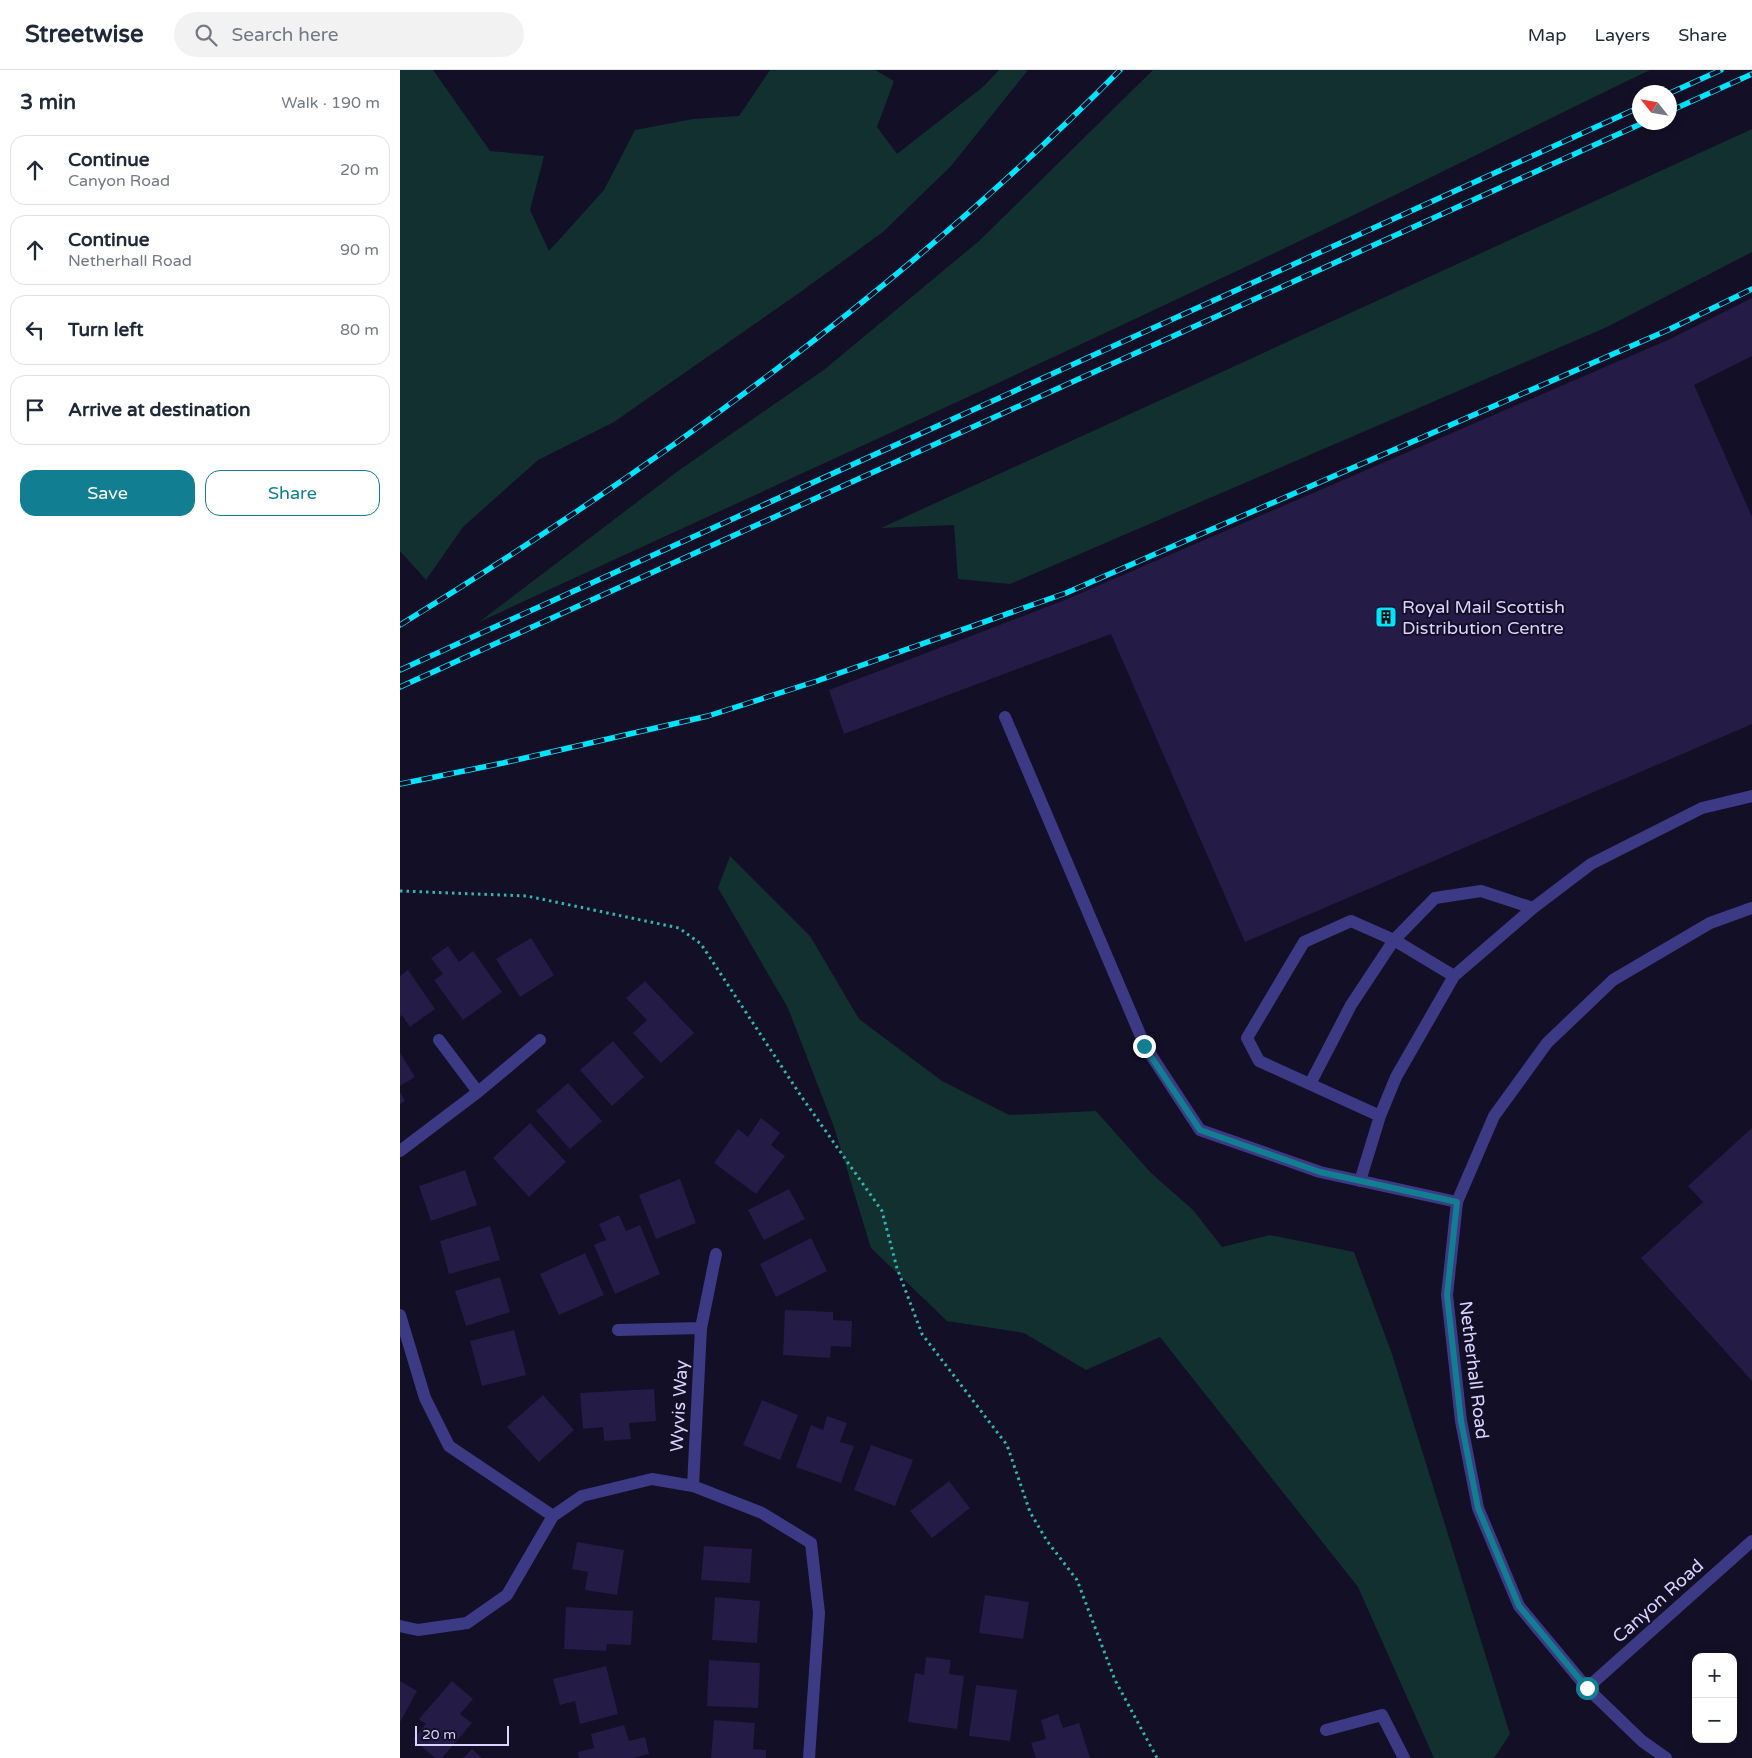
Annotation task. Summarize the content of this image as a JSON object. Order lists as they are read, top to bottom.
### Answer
{
  "streets": {
    "street": ["Netherhall Road", "Wyvis Way", "Canyon Road"]
  },
  "crossings": [
    ["Netherhall Road", "Canyon Road"]
  ],
  "places": {
    "building": ["Royal Mail Scottish Distribution Centre"]
  },
  "scale_bar": "20 m",
  "north": "top left",
  "page": {
    "header": "Streetwise",
    "search": "Search here",
    "nav": ["Map", "Layers", "Share"],
    "heading": ["3 min", "Walk · 190 m"],
    "list": [
      ["Continue", "Canyon Road", "20 m"],
      ["Continue", "Netherhall Road", "90 m"],
      ["Turn left", "80 m"],
      "Arrive at destination"
    ],
    "buttons": ["Save", "Share"],
    "map_buttons": ["+", "−"],
    "scale": "20 m"
  }
}
